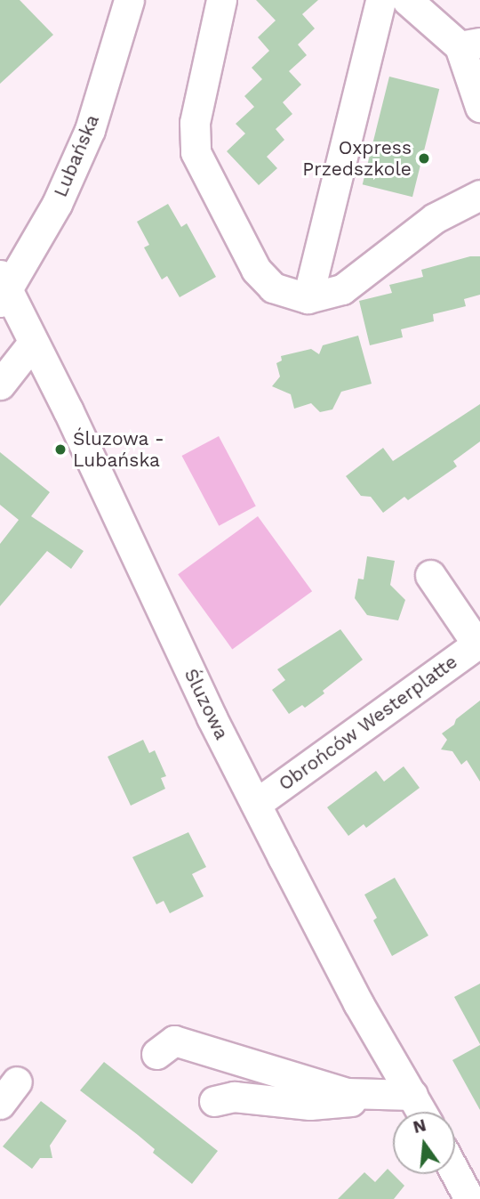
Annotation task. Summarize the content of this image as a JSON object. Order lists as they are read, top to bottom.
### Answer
{
  "streets": {
    "street": ["Lubańska", "Śluzowa", "Obrońców Westerplatte"]
  },
  "crossings": [
    ["Lubańska", "Śluzowa"],
    ["Śluzowa", "Obrońców Westerplatte"]
  ],
  "places": ["Oxpress Przedszkole", "Śluzowa - Lubańska"],
  "north": "top"
}
